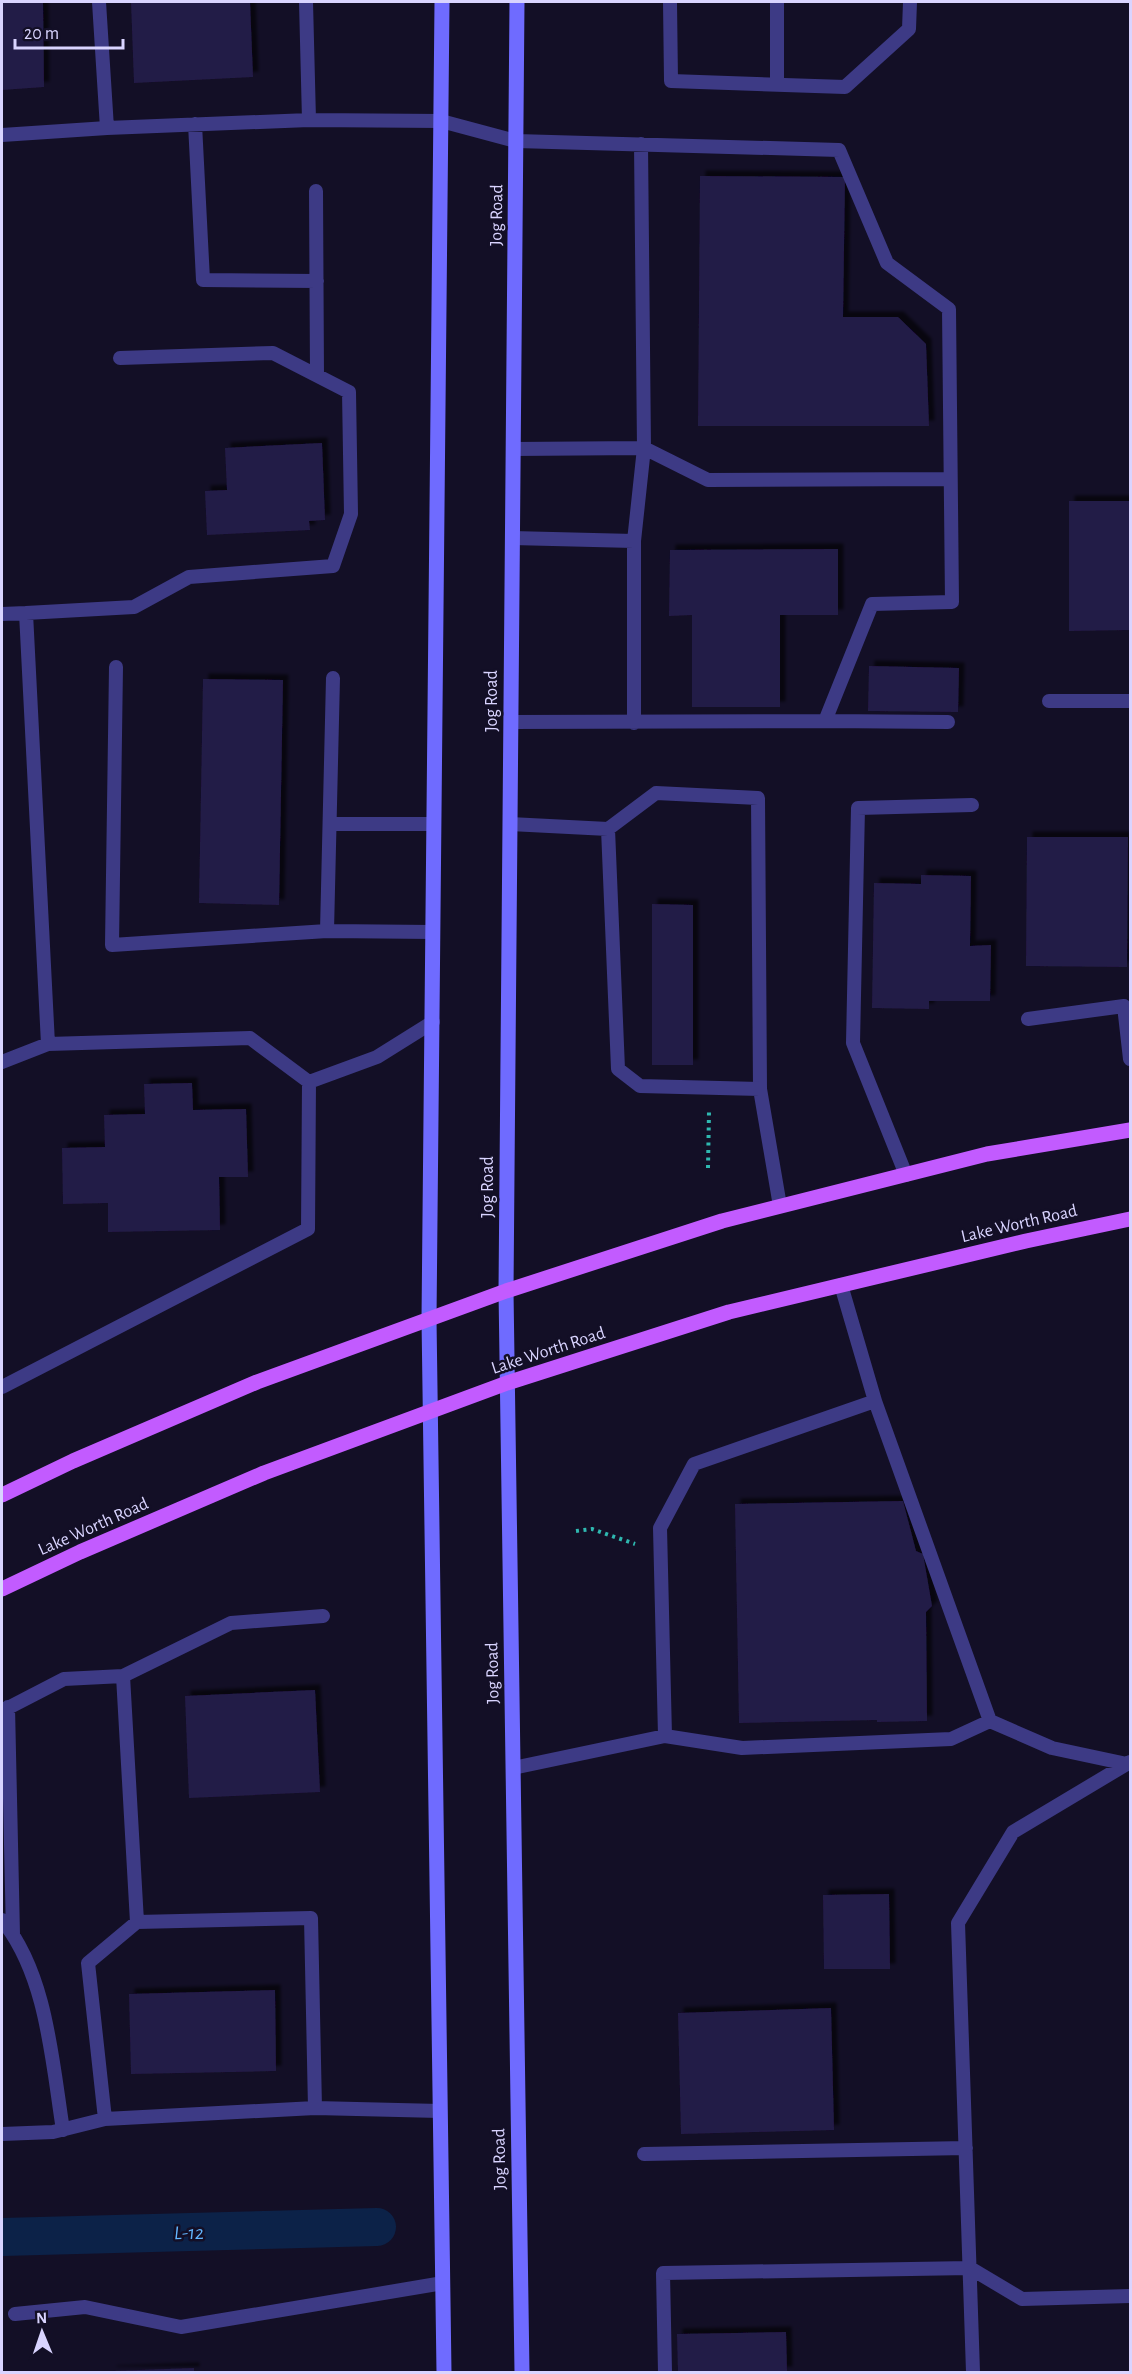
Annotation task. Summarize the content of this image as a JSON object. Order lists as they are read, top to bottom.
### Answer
{
  "streets": {
    "main road": ["Jog Road", "Lake Worth Road"]
  },
  "crossings": [
    ["Jog Road", "Lake Worth Road"]
  ],
  "water": ["L-12"],
  "scale_bar": "20 m",
  "north": "top"
}
